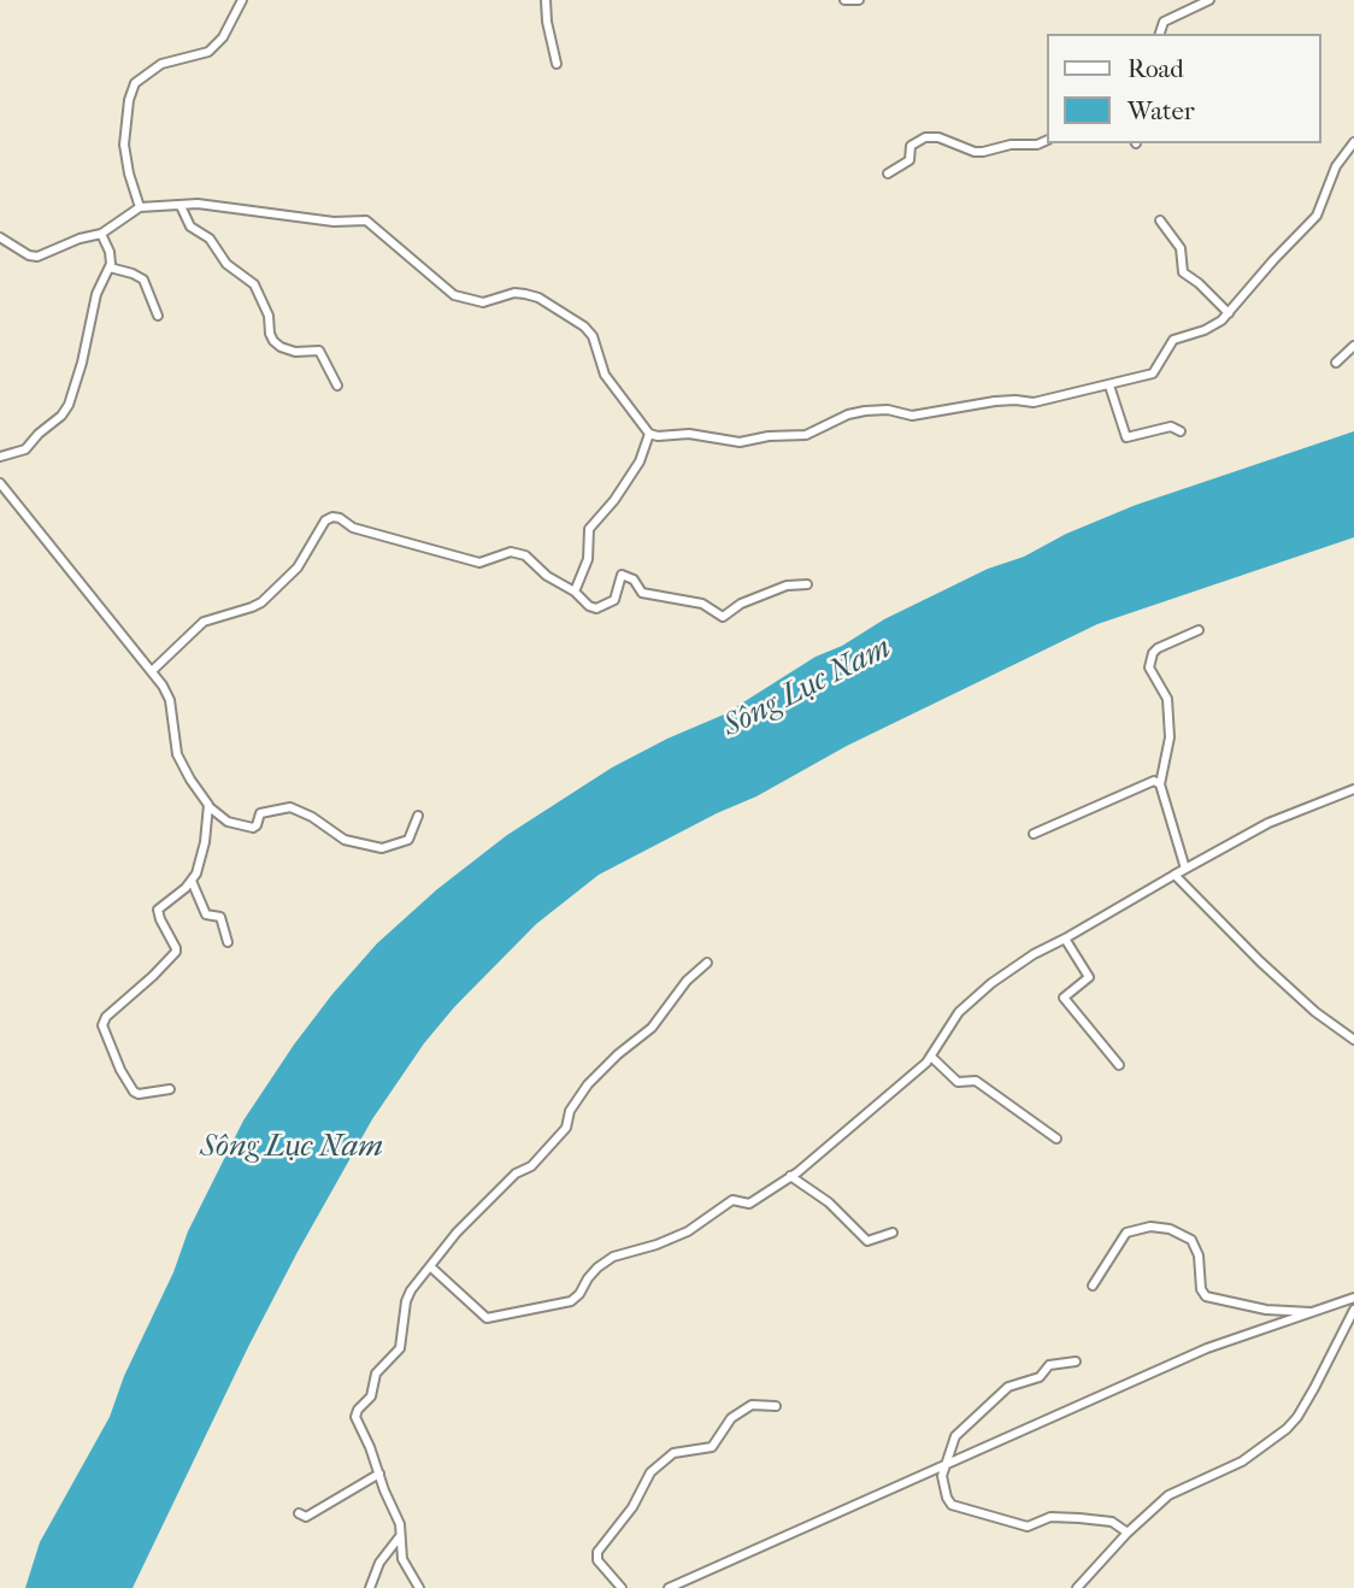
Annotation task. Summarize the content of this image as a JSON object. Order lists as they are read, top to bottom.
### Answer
{
  "water": ["Sông Lục Nam"],
  "legend": ["Road", "Water"]
}
